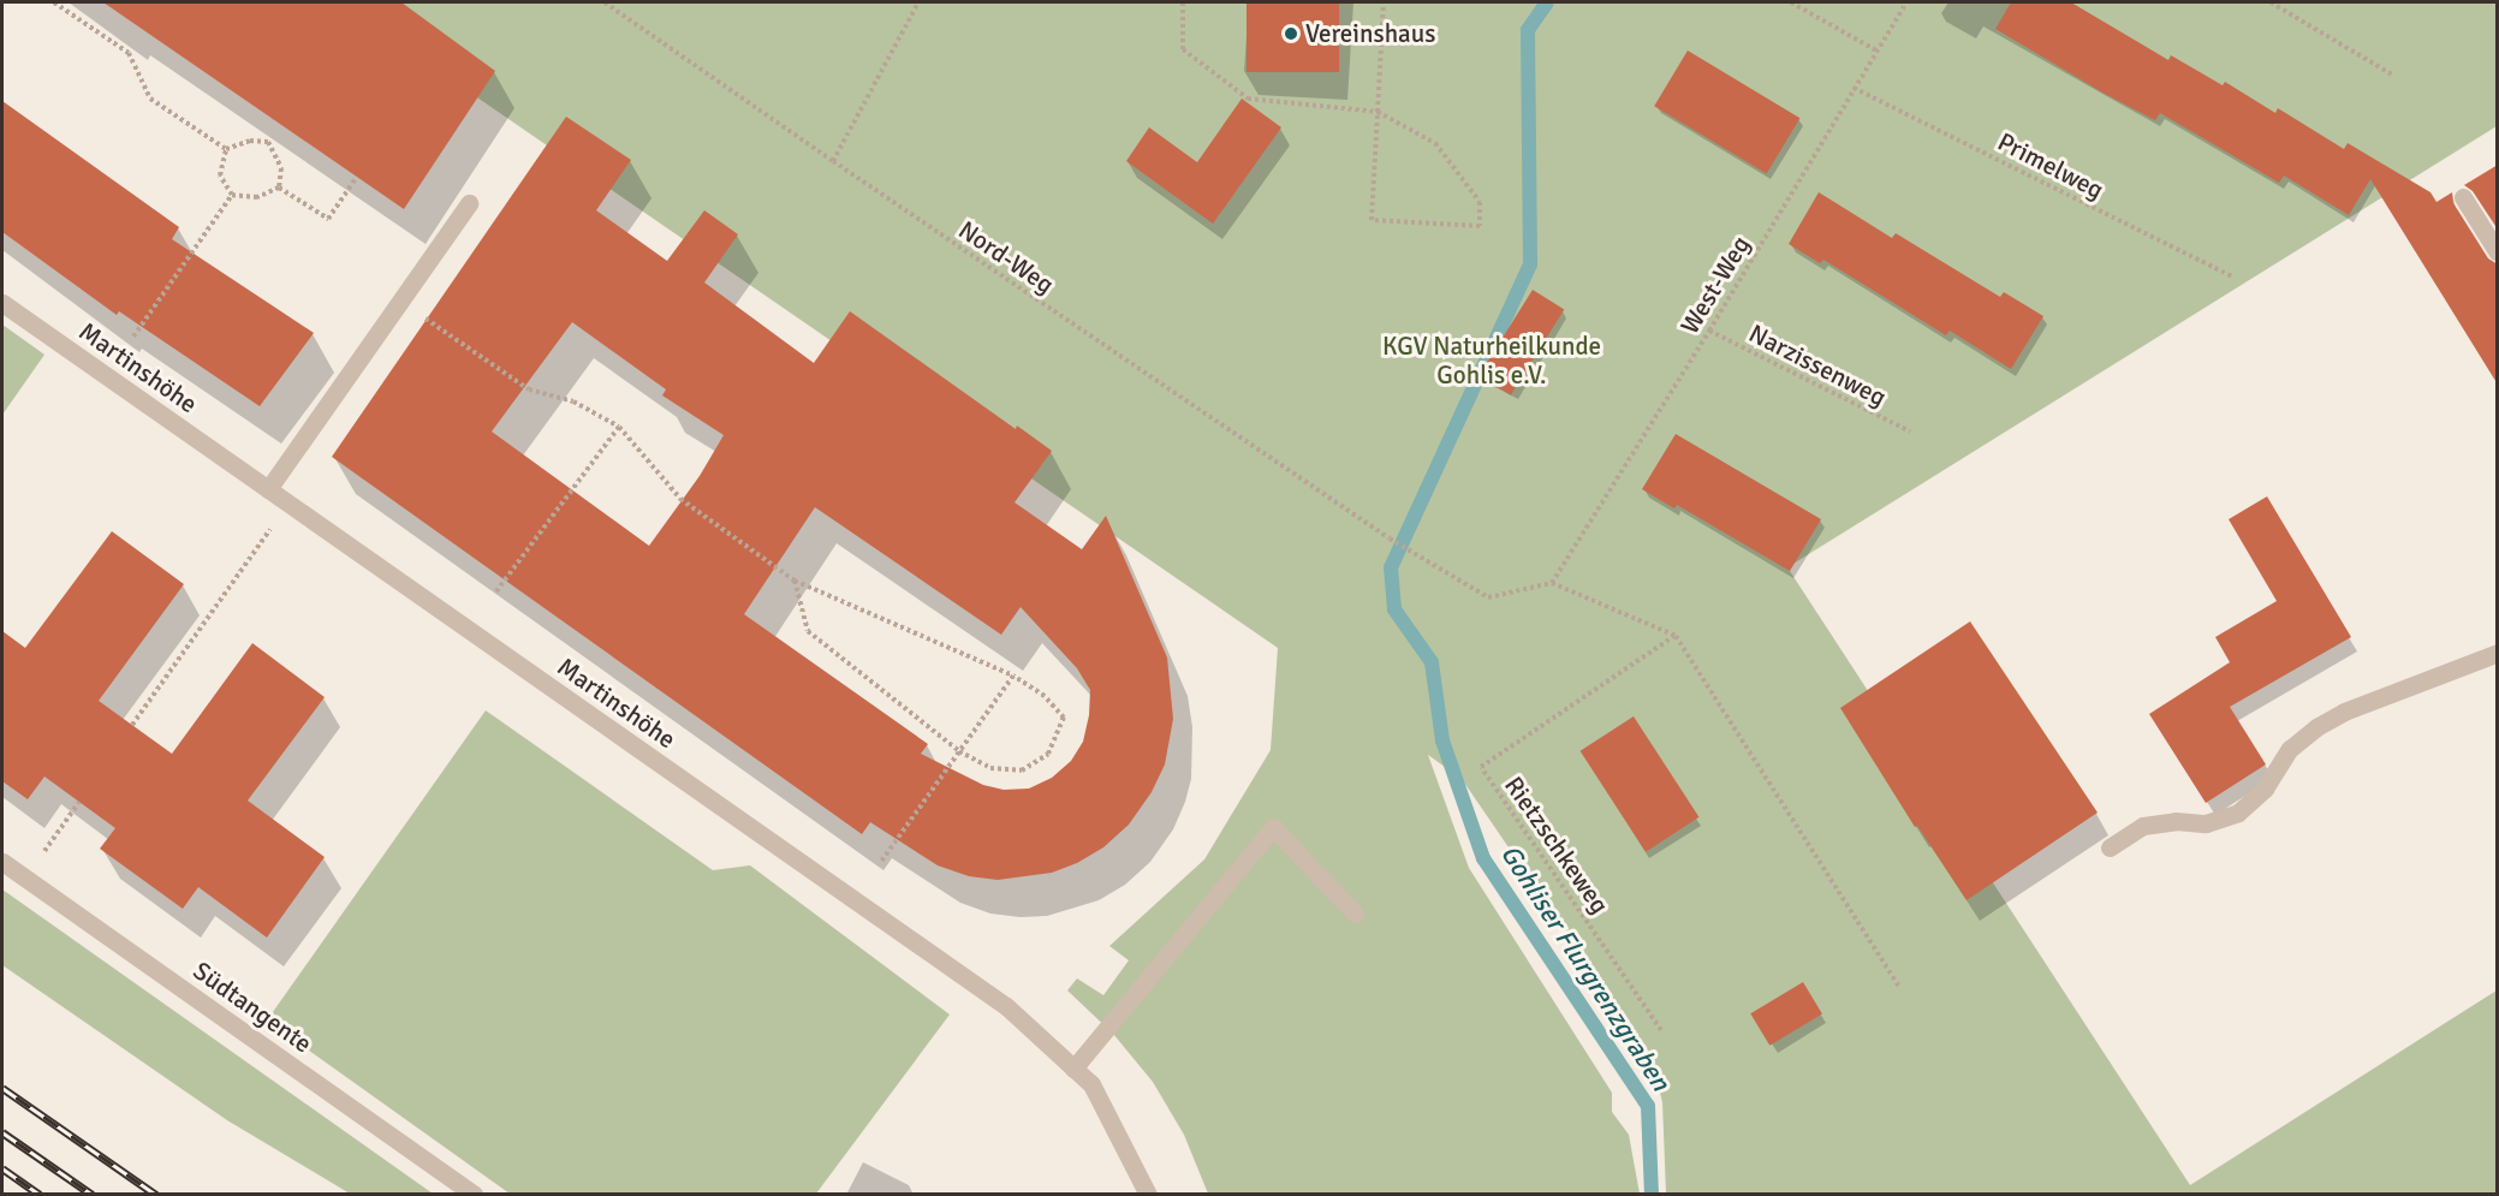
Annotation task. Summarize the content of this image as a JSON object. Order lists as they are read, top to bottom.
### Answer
{
  "streets": {
    "street": ["Martinshöhe", "Südtangente"],
    "path": [
      "Primelweg",
      "Nord-Weg",
      "West-Weg",
      "Narzissenweg",
      "Rietzschkeweg"
    ]
  },
  "crossings": [
    ["Primelweg", "West-Weg"],
    ["Nord-Weg", "West-Weg"],
    ["West-Weg", "Narzissenweg"]
  ],
  "water": ["Gohliser Flurgrenzgraben"],
  "parks": ["KGV Naturheilkunde Gohlis e.V."],
  "places": ["Vereinshaus"]
}
